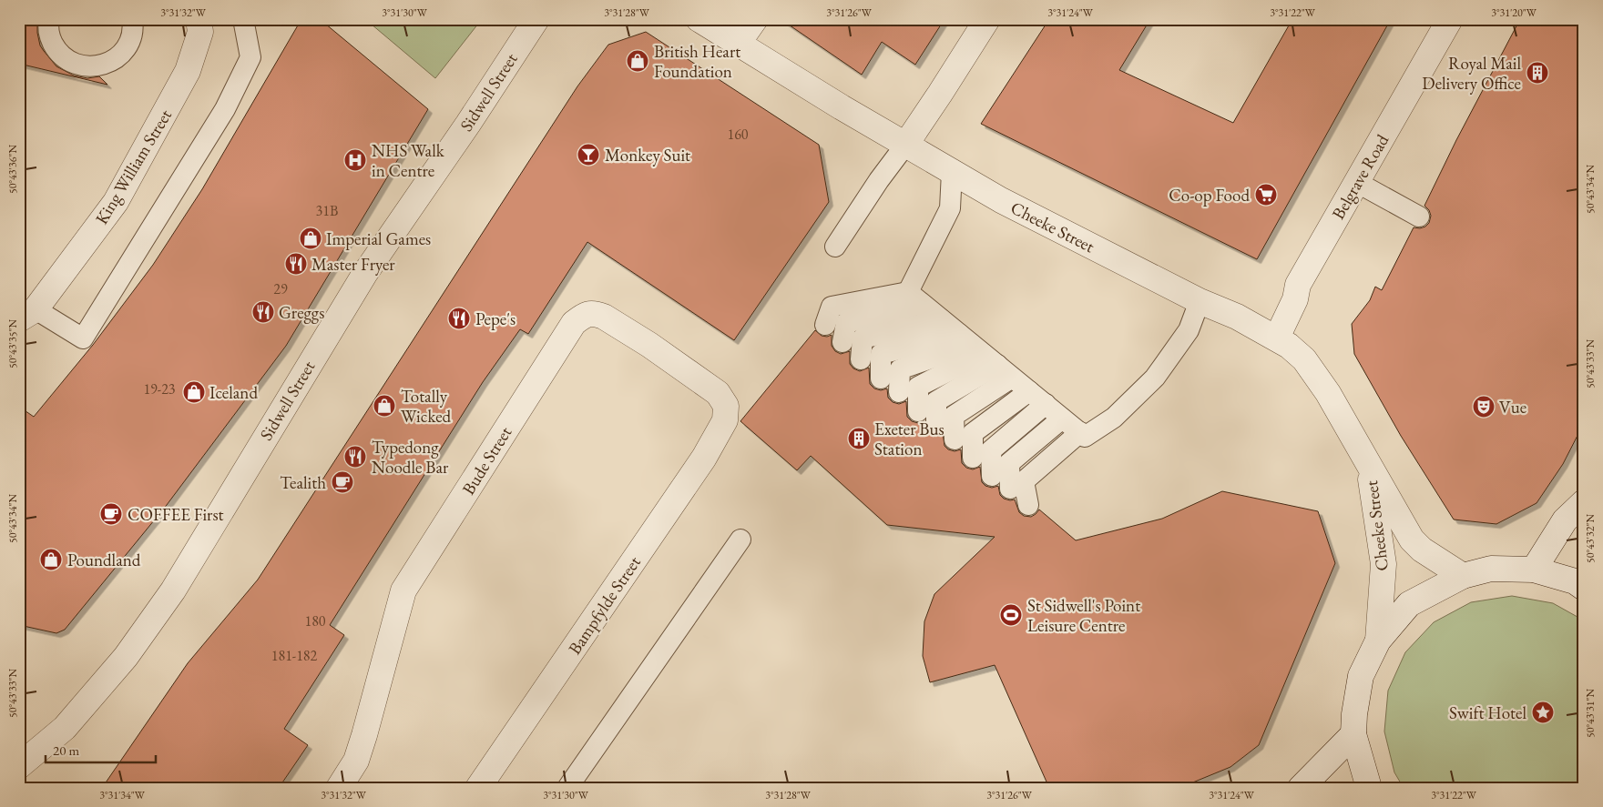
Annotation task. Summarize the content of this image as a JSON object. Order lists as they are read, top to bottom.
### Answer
{
  "streets": {
    "street": [
      "Sidwell Street",
      "King William Street",
      "Belgrave Road",
      "Cheeke Street",
      "Bude Street",
      "Bampfylde Street"
    ]
  },
  "crossings": [
    ["Belgrave Road", "Cheeke Street"],
    ["Bude Street", "Bampfylde Street"]
  ],
  "places": {
    "shop": [
      "British Heart Foundation",
      "Imperial Games",
      "Iceland",
      "Totally Wicked",
      "Poundland"
    ],
    "building": ["Royal Mail Delivery Office", "Exeter Bus Station"],
    "bar": ["Monkey Suit"],
    "hospital": ["NHS Walk in Centre"],
    "supermarket": ["Co-op Food"],
    "restaurant": [
      "Master Fryer",
      "Greggs",
      "Pepe's",
      "Typedong Noodle Bar"
    ],
    "theatre": ["Vue"],
    "cafe": ["Tealith", "COFFEE First"],
    "sports": ["St Sidwell's Point Leisure Centre"],
    "place": ["Swift Hotel"]
  },
  "house_numbers": [
    "160",
    "31B",
    "29",
    "19-23",
    "180",
    "181-182"
  ],
  "scale_bar": "20 m",
  "coordinates": [
    "3°31'32\"W",
    "3°31'30\"W",
    "3°31'28\"W",
    "3°31'26\"W",
    "3°31'24\"W",
    "3°31'22\"W",
    "3°31'20\"W",
    "50°43'36\"N",
    "50°43'34\"N",
    "50°43'35\"N",
    "50°43'33\"N",
    "50°43'32\"N",
    "50°43'31\"N",
    "3°31'34\"W"
  ]
}
